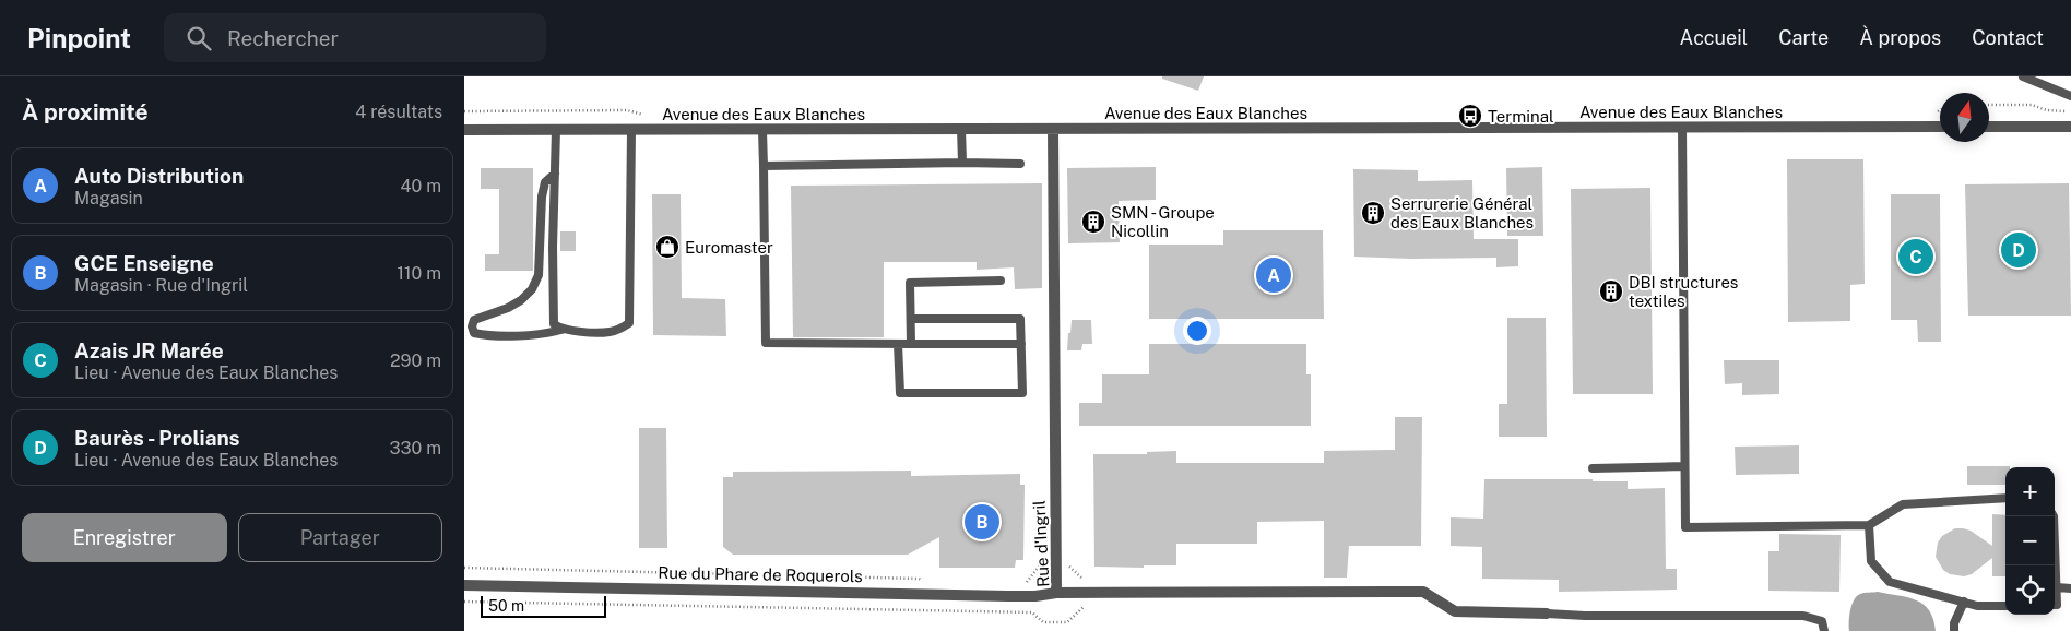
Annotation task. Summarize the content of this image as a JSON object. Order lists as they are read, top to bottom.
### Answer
{
  "streets": {
    "street": ["Avenue des Eaux Blanches", "Rue d'Ingril", "Rue du Phare de Roquerols"]
  },
  "crossings": [
    ["Avenue des Eaux Blanches", "Rue d'Ingril"],
    ["Rue d'Ingril", "Rue du Phare de Roquerols"]
  ],
  "places": {
    "bus stop": ["Terminal"],
    "building": ["Serrurerie Général des Eaux Blanches", "SMN - Groupe Nicollin", "DBI structures textiles"],
    "shop": ["Euromaster"]
  },
  "scale_bar": "50 m",
  "north": "top",
  "page": {
    "header": "Pinpoint",
    "search": "Rechercher",
    "nav": [
      "Accueil",
      "Carte",
      "À propos",
      "Contact"
    ],
    "heading": ["À proximité", "4 résultats"],
    "list": [
      {
        "mark": "A",
        "name": "Auto Distribution",
        "note": "Magasin",
        "value": "40 m"
      },
      {
        "mark": "B",
        "name": "GCE Enseigne",
        "note": "Magasin · Rue d'Ingril",
        "value": "110 m"
      },
      {
        "mark": "C",
        "name": "Azais JR Marée",
        "note": "Lieu · Avenue des Eaux Blanches",
        "value": "290 m"
      },
      {
        "mark": "D",
        "name": "Baurès - Prolians",
        "note": "Lieu · Avenue des Eaux Blanches",
        "value": "330 m"
      }
    ],
    "pins": [
      "D",
      "C",
      "A",
      "B"
    ],
    "map_buttons": ["+", "−"],
    "buttons": ["Enregistrer", "Partager"],
    "scale": "50 m"
  }
}
